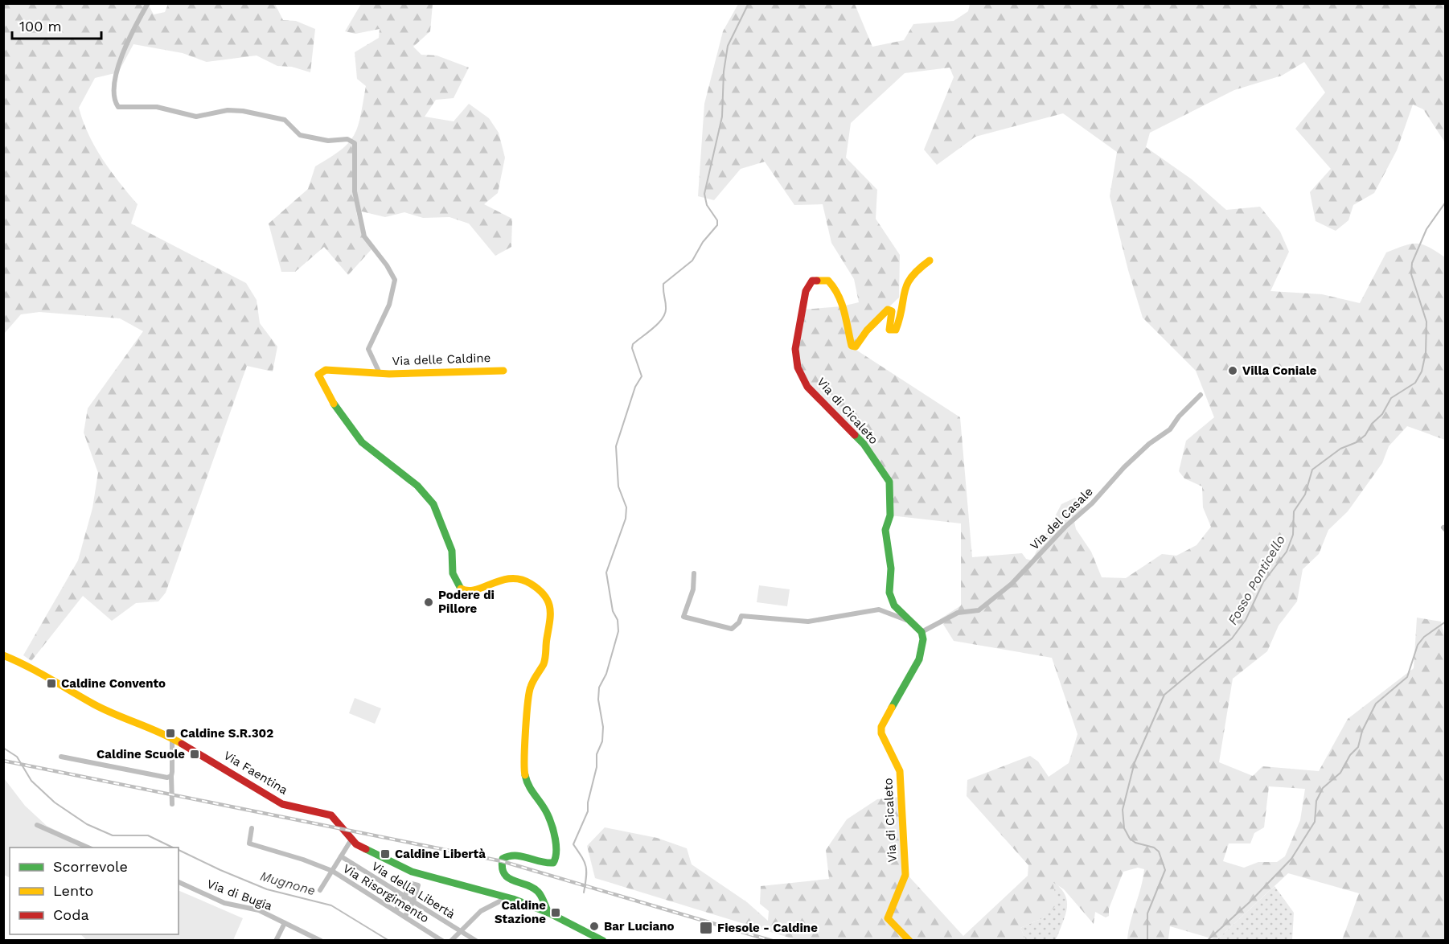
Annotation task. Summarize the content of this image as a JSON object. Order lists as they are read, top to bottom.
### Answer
{
  "streets": {
    "street": [
      "Via delle Caldine",
      "Via di Cicaleto",
      "Via del Casale",
      "Via Faentina",
      "Via della Libertà",
      "Via Risorgimento",
      "Via di Bugia"
    ]
  },
  "crossings": [
    ["Via delle Caldine", "Via Faentina"],
    ["Via di Cicaleto", "Via del Casale"]
  ],
  "water": ["Fosso Ponticello", "Mugnone"],
  "places": {
    "other": ["Villa Coniale", "Podere di Pillore", "Bar Luciano"],
    "transit": [
      "Caldine Convento",
      "Caldine S.R.302",
      "Caldine Scuole",
      "Caldine Libertà",
      "Caldine Stazione",
      "Fiesole - Caldine"
    ]
  },
  "legend": ["Scorrevole", "Lento", "Coda"],
  "scale_bar": "100 m"
}
